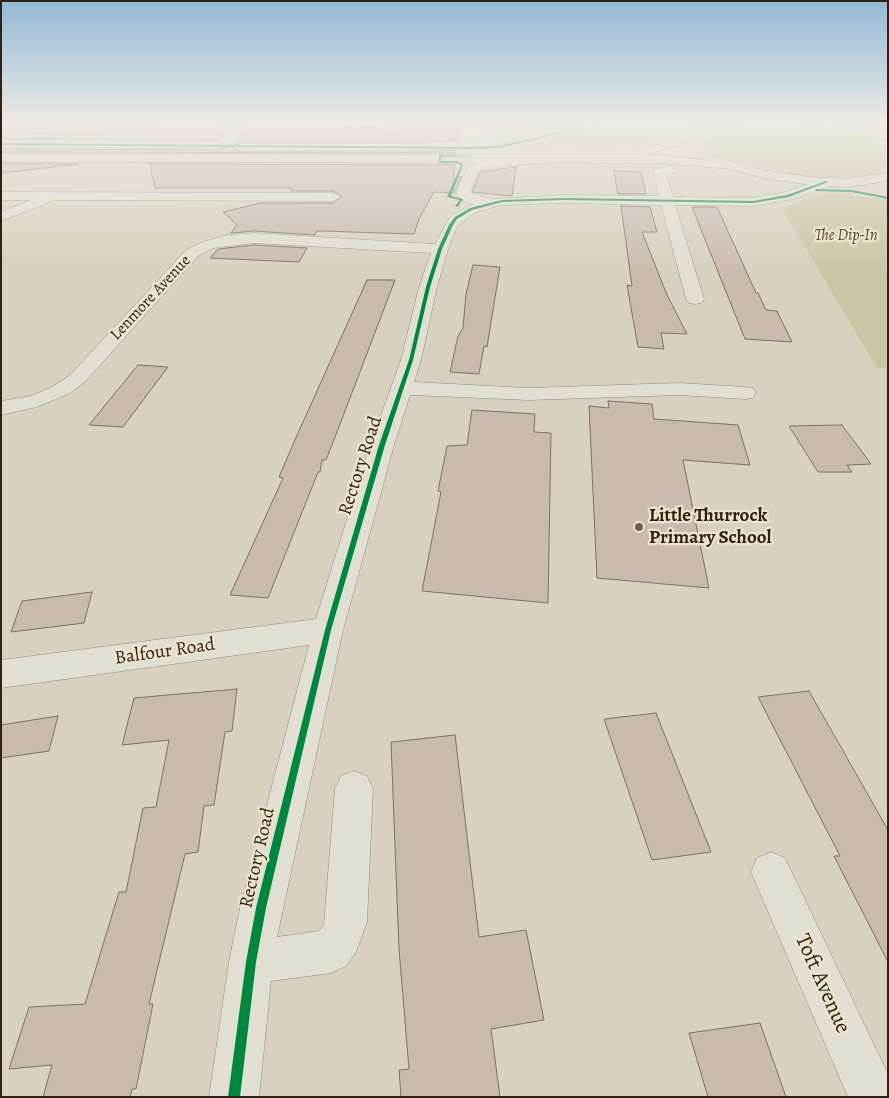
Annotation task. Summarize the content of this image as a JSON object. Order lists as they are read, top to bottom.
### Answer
{
  "streets": {
    "street": [
      "Lenmore Avenue",
      "Rectory Road",
      "Balfour Road",
      "Toft Avenue"
    ]
  },
  "crossings": [
    ["Lenmore Avenue", "Rectory Road"],
    ["Rectory Road", "Balfour Road"]
  ],
  "parks": ["The Dip-In"],
  "places": ["Little Thurrock Primary School"]
}
